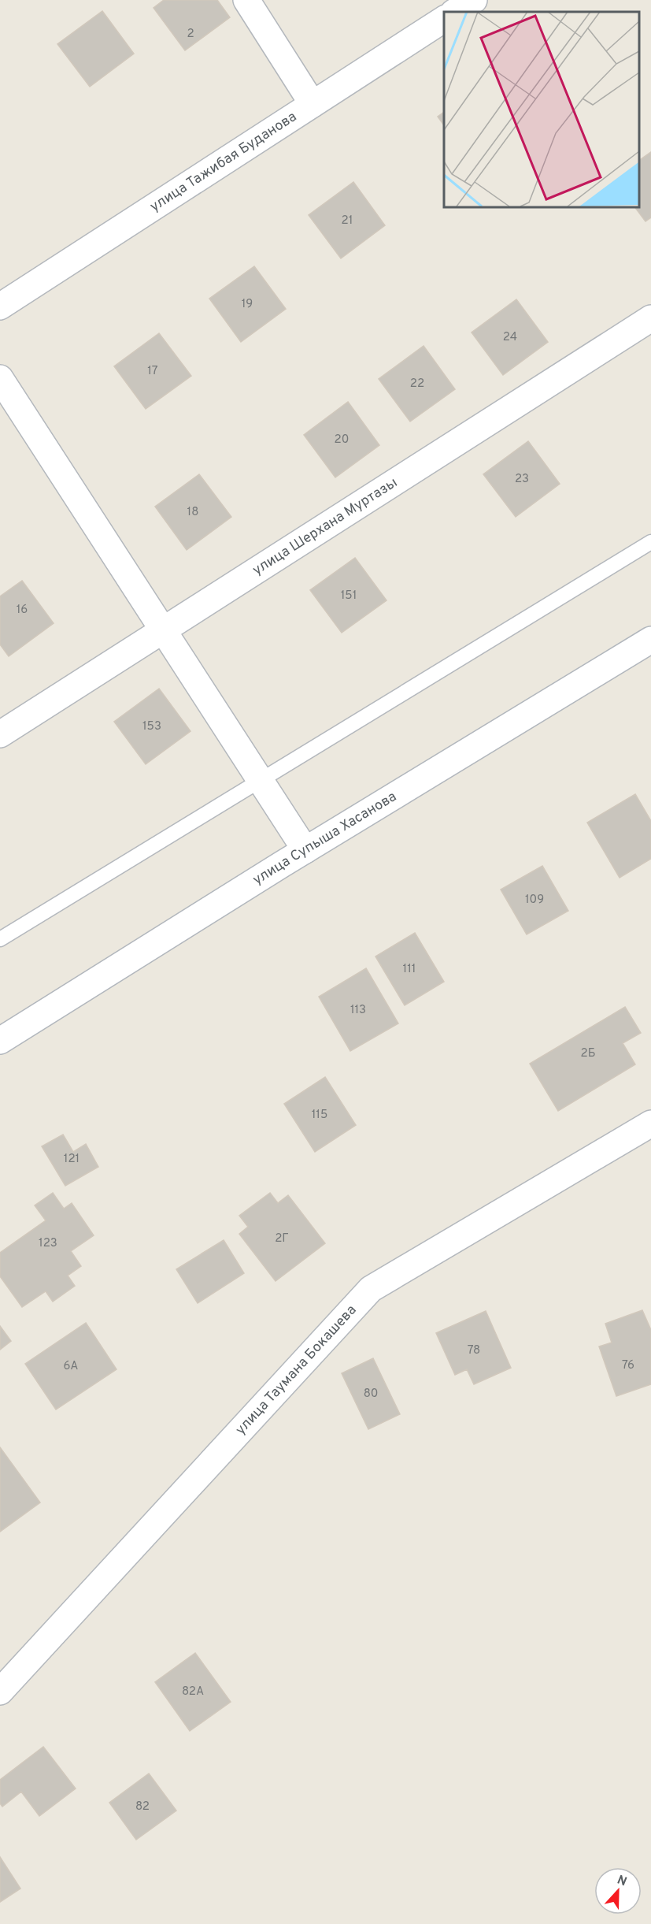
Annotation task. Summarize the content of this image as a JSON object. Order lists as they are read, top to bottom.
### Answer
{
  "streets": {
    "street": [
      "улица Тажибая Буданова",
      "улица Шерхана Муртазы",
      "улица Супыша Хасанова",
      "улица Таумана Бокашева"
    ]
  },
  "house_numbers": [
    "2",
    "21",
    "19",
    "24",
    "17",
    "22",
    "20",
    "23",
    "18",
    "151",
    "16",
    "153",
    "109",
    "111",
    "113",
    "2Б",
    "115",
    "121",
    "2Г",
    "123",
    "78",
    "76",
    "6А",
    "80",
    "82А",
    "82"
  ],
  "north": "top"
}
